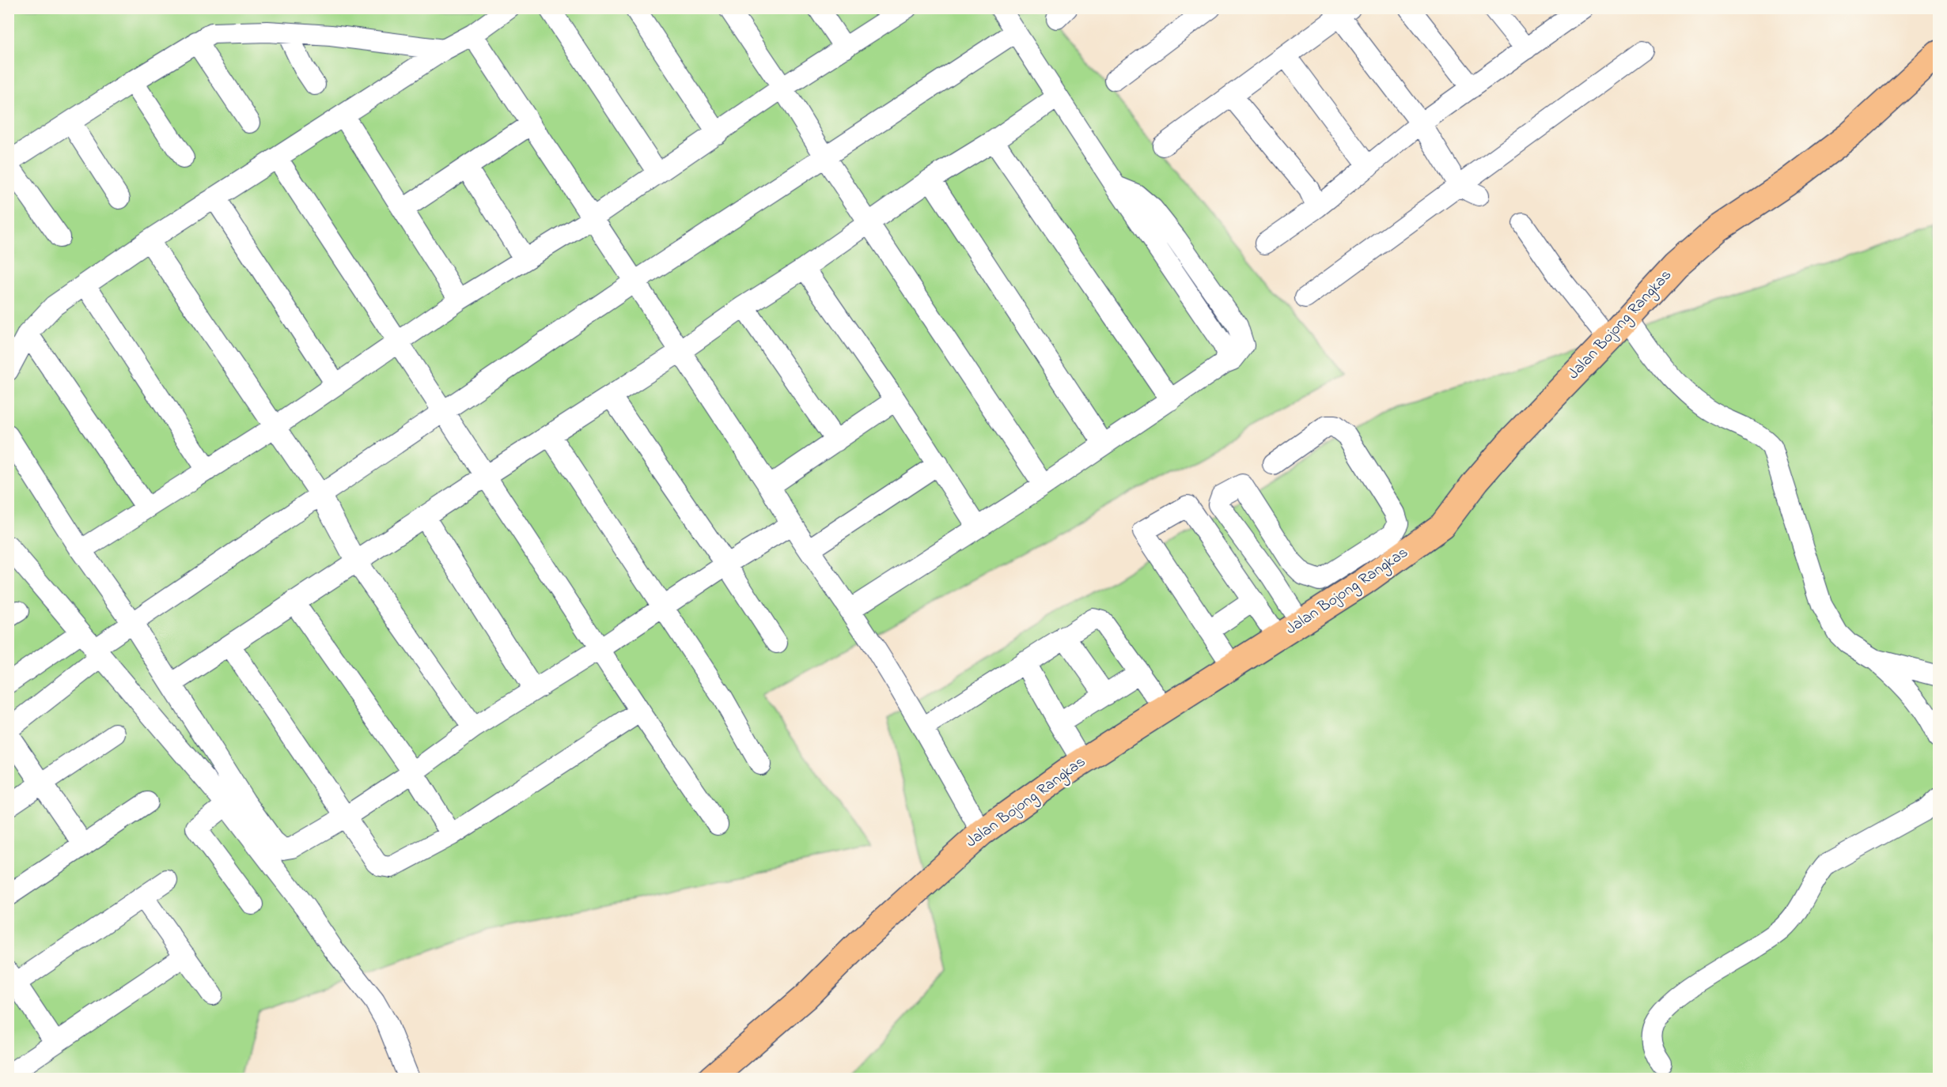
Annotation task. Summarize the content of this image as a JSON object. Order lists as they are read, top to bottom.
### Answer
{
  "streets": {
    "main road": ["Jalan Bojong Rangkas"]
  }
}
